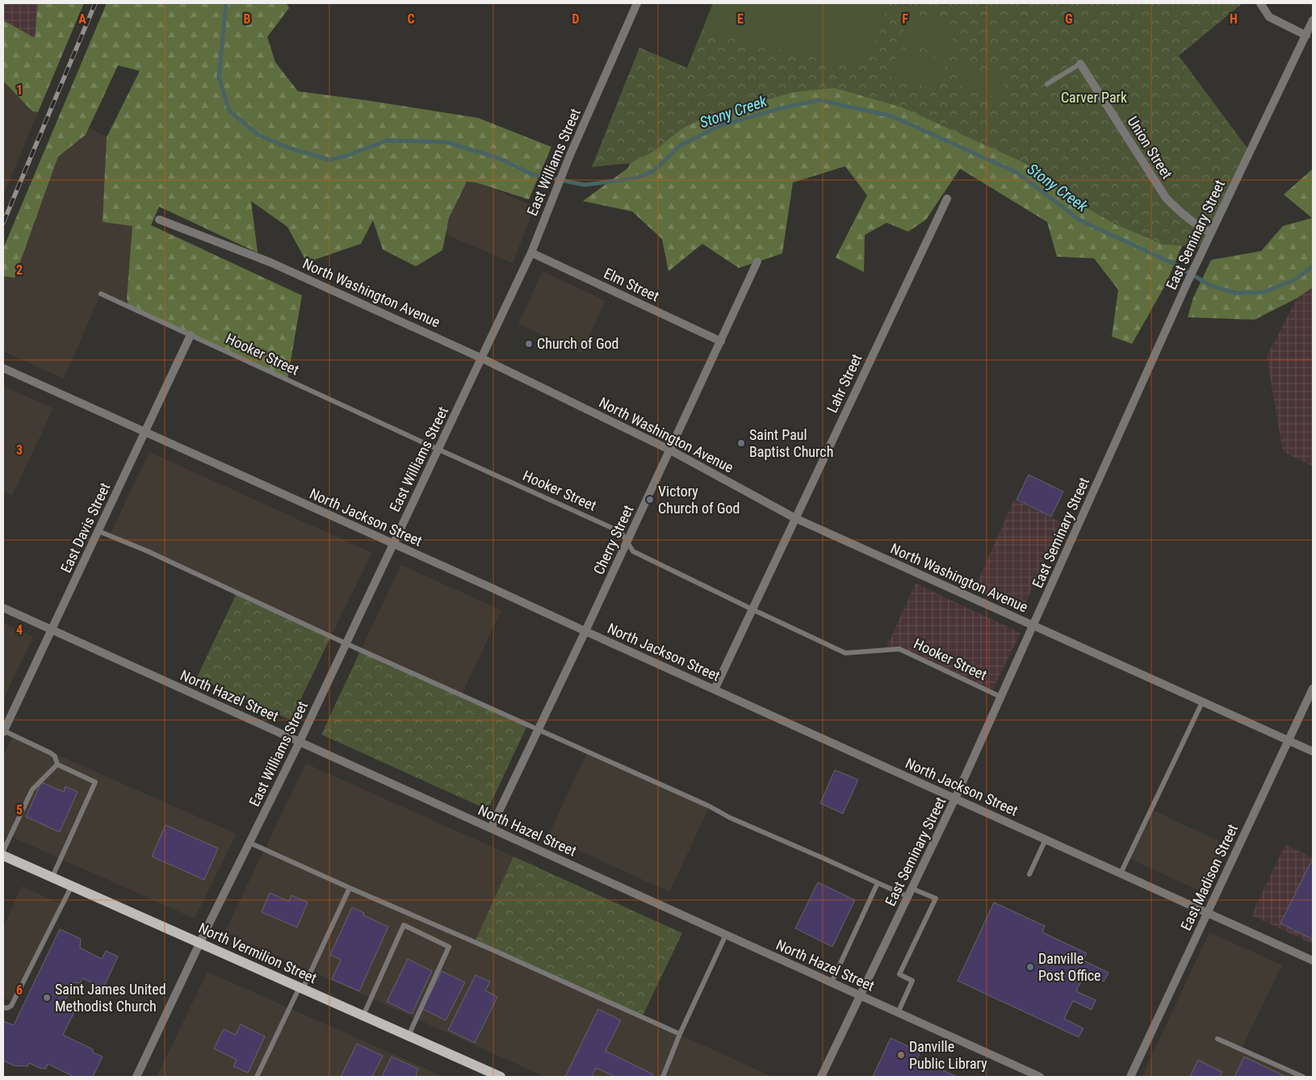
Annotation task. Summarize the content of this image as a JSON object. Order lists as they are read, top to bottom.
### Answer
{
  "streets": {
    "main road": ["North Vermilion Street"],
    "street": [
      "Union Street",
      "East Williams Street",
      "East Seminary Street",
      "Elm Street",
      "North Washington Avenue",
      "Lahr Street",
      "North Jackson Street",
      "East Davis Street",
      "Cherry Street",
      "North Hazel Street",
      "East Madison Street"
    ],
    "lane": ["Hooker Street"]
  },
  "crossings": [
    ["Union Street", "East Seminary Street"],
    ["East Williams Street", "Elm Street"],
    ["East Williams Street", "North Washington Avenue"],
    ["East Williams Street", "Hooker Street"],
    ["East Williams Street", "North Jackson Street"],
    ["East Williams Street", "North Hazel Street"],
    ["East Williams Street", "North Vermilion Street"],
    ["East Seminary Street", "North Washington Avenue"],
    ["East Seminary Street", "Hooker Street"],
    ["East Seminary Street", "North Jackson Street"],
    ["East Seminary Street", "North Hazel Street"],
    ["Elm Street", "Cherry Street"],
    ["North Washington Avenue", "Lahr Street"],
    ["North Washington Avenue", "Cherry Street"],
    ["North Washington Avenue", "East Madison Street"],
    ["Hooker Street", "Lahr Street"],
    ["Hooker Street", "East Davis Street"],
    ["Hooker Street", "Cherry Street"],
    ["Lahr Street", "North Jackson Street"],
    ["North Jackson Street", "East Davis Street"],
    ["North Jackson Street", "Cherry Street"],
    ["North Jackson Street", "East Madison Street"],
    ["East Davis Street", "North Hazel Street"],
    ["Cherry Street", "North Hazel Street"]
  ],
  "water": ["Stony Creek"],
  "parks": ["Carver Park"],
  "places": [
    "Church of God",
    "Saint Paul Baptist Church",
    "Victory Church of God",
    "Danville Post Office",
    "Saint James United Methodist Church",
    "Danville Public Library"
  ],
  "grid": {
    "columns": [
      "A",
      "B",
      "C",
      "D",
      "E",
      "F",
      "G",
      "H"
    ],
    "rows": [
      "1",
      "2",
      "3",
      "4",
      "5",
      "6"
    ]
  }
}
